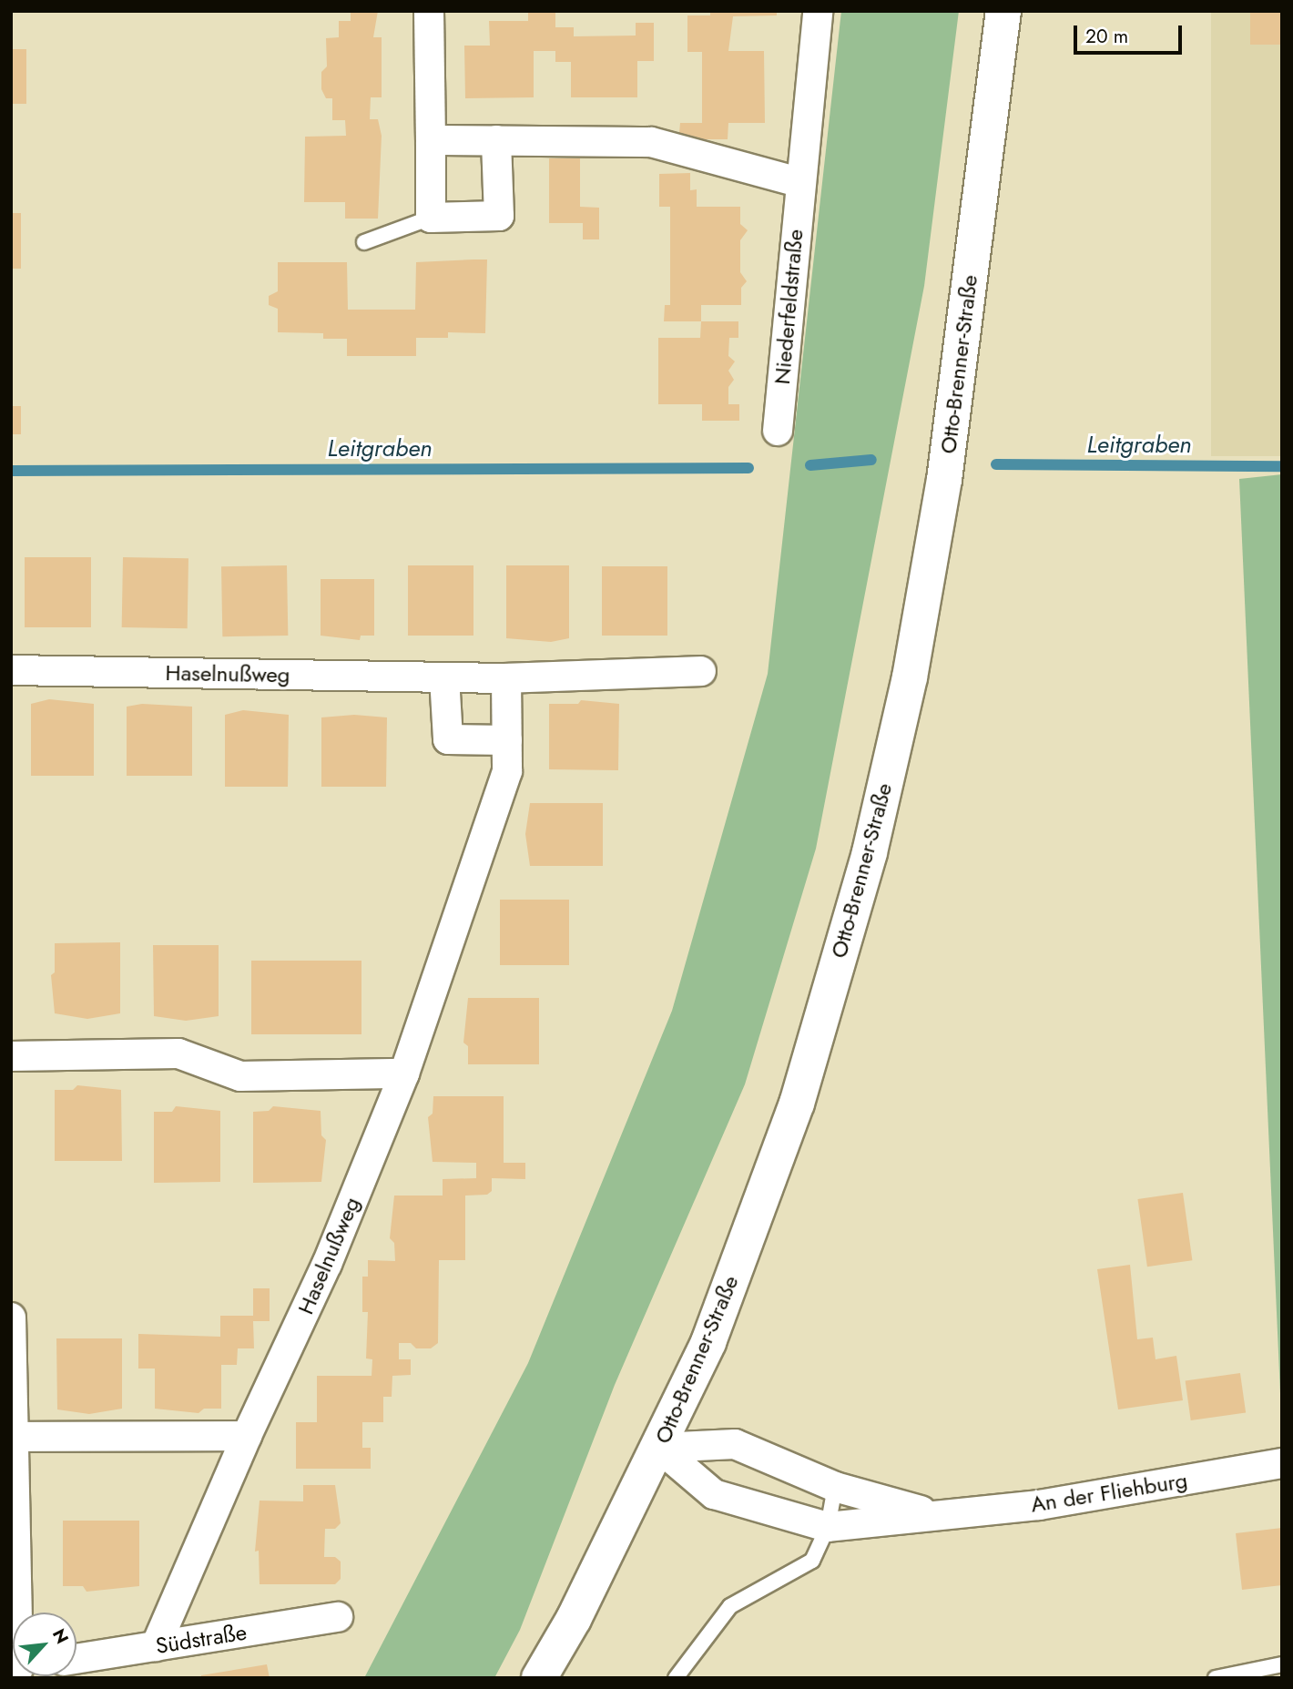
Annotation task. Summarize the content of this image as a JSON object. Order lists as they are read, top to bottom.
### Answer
{
  "streets": {
    "main road": ["Otto-Brenner-Straße"],
    "street": [
      "Niederfeldstraße",
      "Haselnußweg",
      "An der Fliehburg",
      "Südstraße"
    ]
  },
  "crossings": [
    ["Otto-Brenner-Straße", "An der Fliehburg"],
    ["Haselnußweg", "Südstraße"]
  ],
  "water": ["Leitgraben"],
  "scale_bar": "20 m",
  "north": "top right"
}
